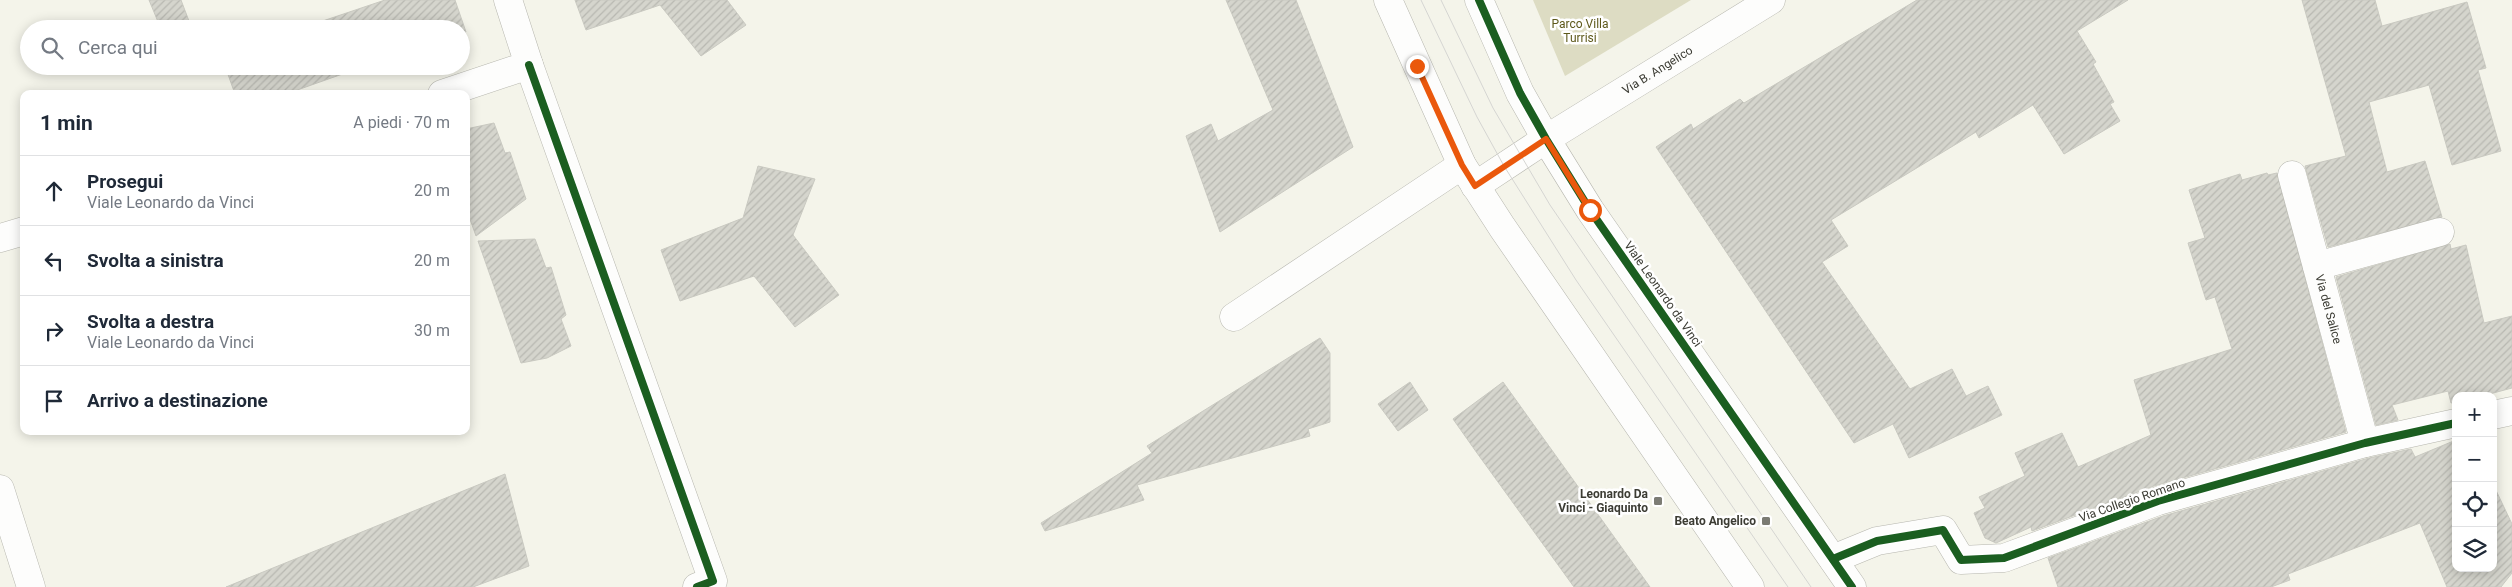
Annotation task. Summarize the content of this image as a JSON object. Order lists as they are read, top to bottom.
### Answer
{
  "streets": {
    "street": [
      "Via B. Angelico",
      "Viale Leonardo da Vinci",
      "Via del Salice",
      "Via Collegio Romano"
    ]
  },
  "crossings": [
    ["Via B. Angelico", "Viale Leonardo da Vinci"],
    ["Viale Leonardo da Vinci", "Via Collegio Romano"],
    ["Via del Salice", "Via Collegio Romano"]
  ],
  "parks": ["Parco Villa Turrisi"],
  "places": {
    "transit": ["Leonardo Da Vinci - Giaquinto", "Beato Angelico"]
  },
  "page": {
    "search": "Cerca qui",
    "heading": ["1 min", "A piedi · 70 m"],
    "list": [
      ["Prosegui", "Viale Leonardo da Vinci", "20 m"],
      ["Svolta a sinistra", "20 m"],
      ["Svolta a destra", "Viale Leonardo da Vinci", "30 m"],
      "Arrivo a destinazione"
    ],
    "map_buttons": ["+", "−"]
  }
}
